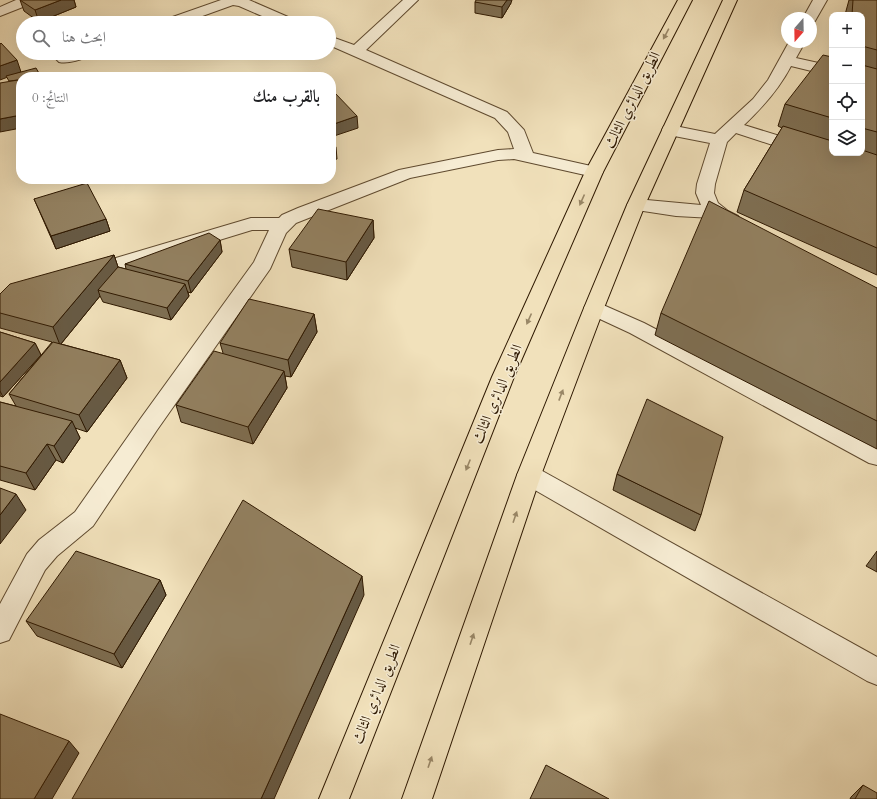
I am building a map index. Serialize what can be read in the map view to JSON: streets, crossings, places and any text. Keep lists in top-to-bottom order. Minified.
{"streets":{"highway":["الطريق الدائري الثالث"]},"north":"bottom","page":{"map_buttons":["+","−"],"search":"ابحث هنا","heading":["بالقرب منك","النتائج: 0"]}}
